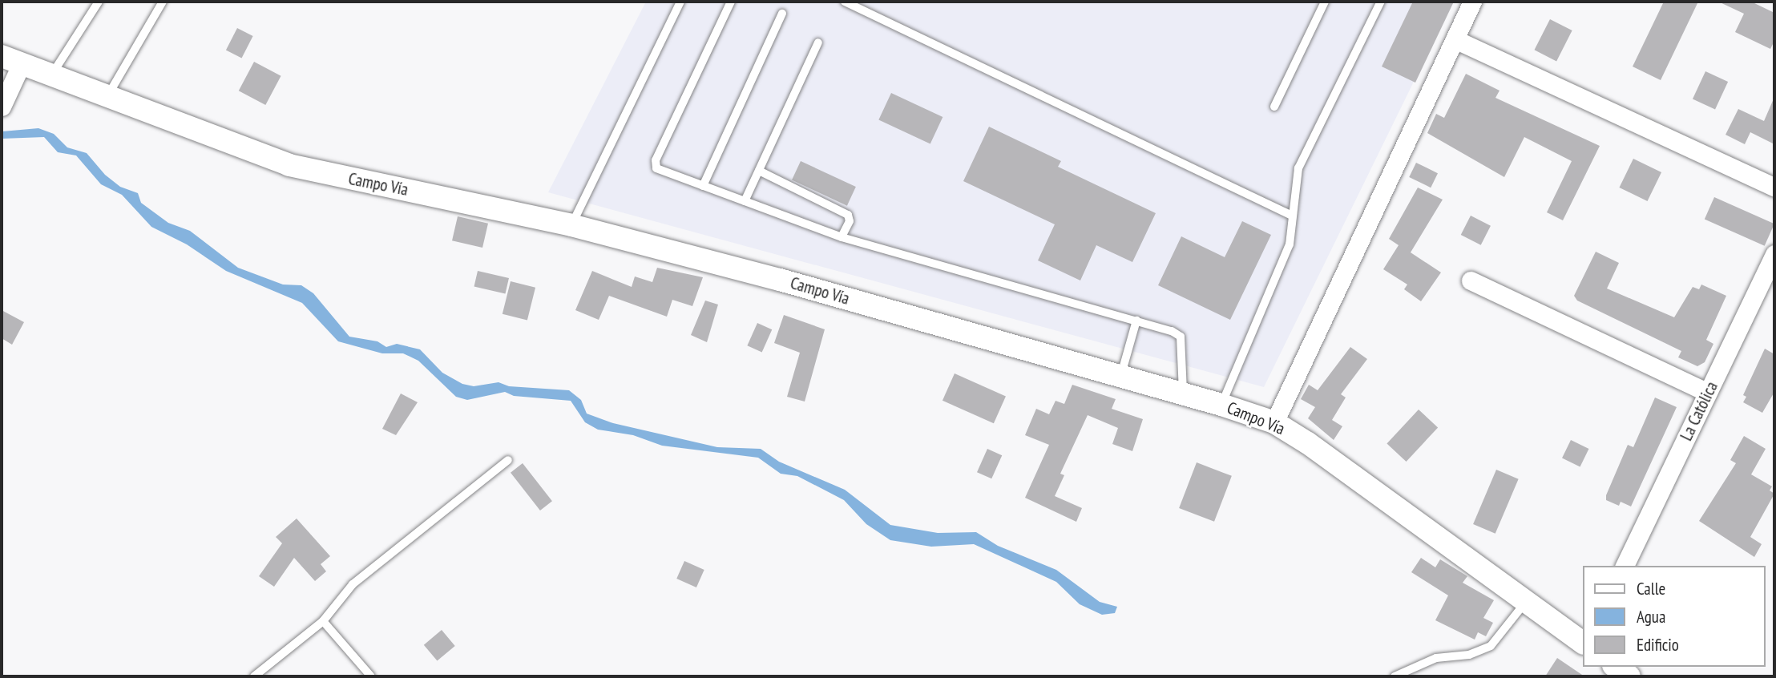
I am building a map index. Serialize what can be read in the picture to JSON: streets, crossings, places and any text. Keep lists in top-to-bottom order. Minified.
{"streets":{"street":["Campo Vía","La Católica"]},"legend":["Calle","Agua","Edificio"]}
